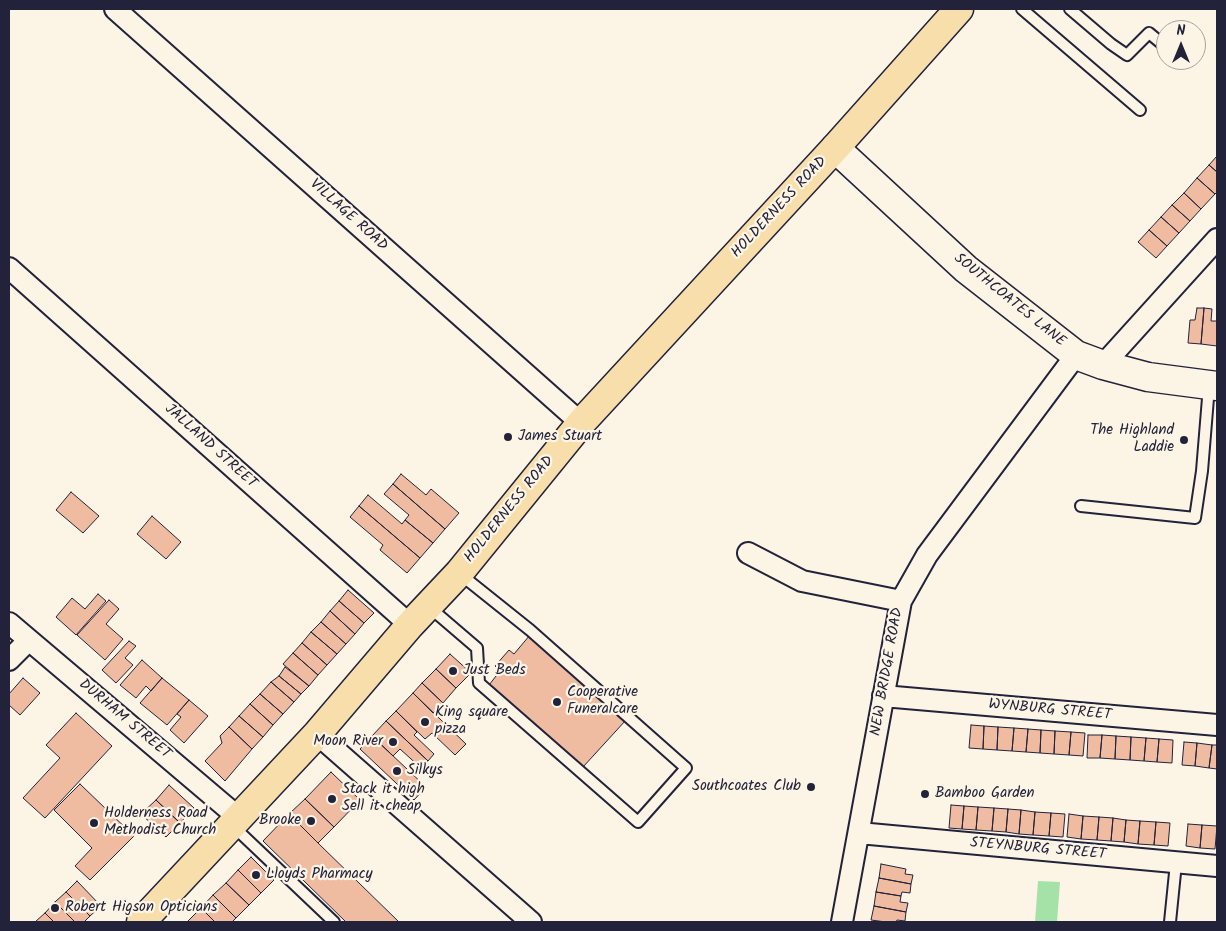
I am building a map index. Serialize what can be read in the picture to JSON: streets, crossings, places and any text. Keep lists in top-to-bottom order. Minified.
{"streets":{"highway":["HOLDERNESS ROAD"],"street":["VILLAGE ROAD","SOUTHCOATES LANE","JALLAND STREET","NEW BRIDGE ROAD","WYNBURG STREET","DURHAM STREET","STEYNBURG STREET"]},"crossings":[["HOLDERNESS ROAD","VILLAGE ROAD"],["HOLDERNESS ROAD","SOUTHCOATES LANE"],["HOLDERNESS ROAD","JALLAND STREET"],["HOLDERNESS ROAD","DURHAM STREET"],["SOUTHCOATES LANE","NEW BRIDGE ROAD"],["NEW BRIDGE ROAD","WYNBURG STREET"],["NEW BRIDGE ROAD","STEYNBURG STREET"]],"places":["James Stuart","The Highland Laddie","Just Beds","Cooperative Funeralcare","King square pizza","Moon River","Silkys","Southcoates Club","Bamboo Garden","Stack it high Sell it cheap","Brooke","Holderness Road Methodist Church","Lloyds Pharmacy","Robert Higson Opticians"],"north":"top"}
